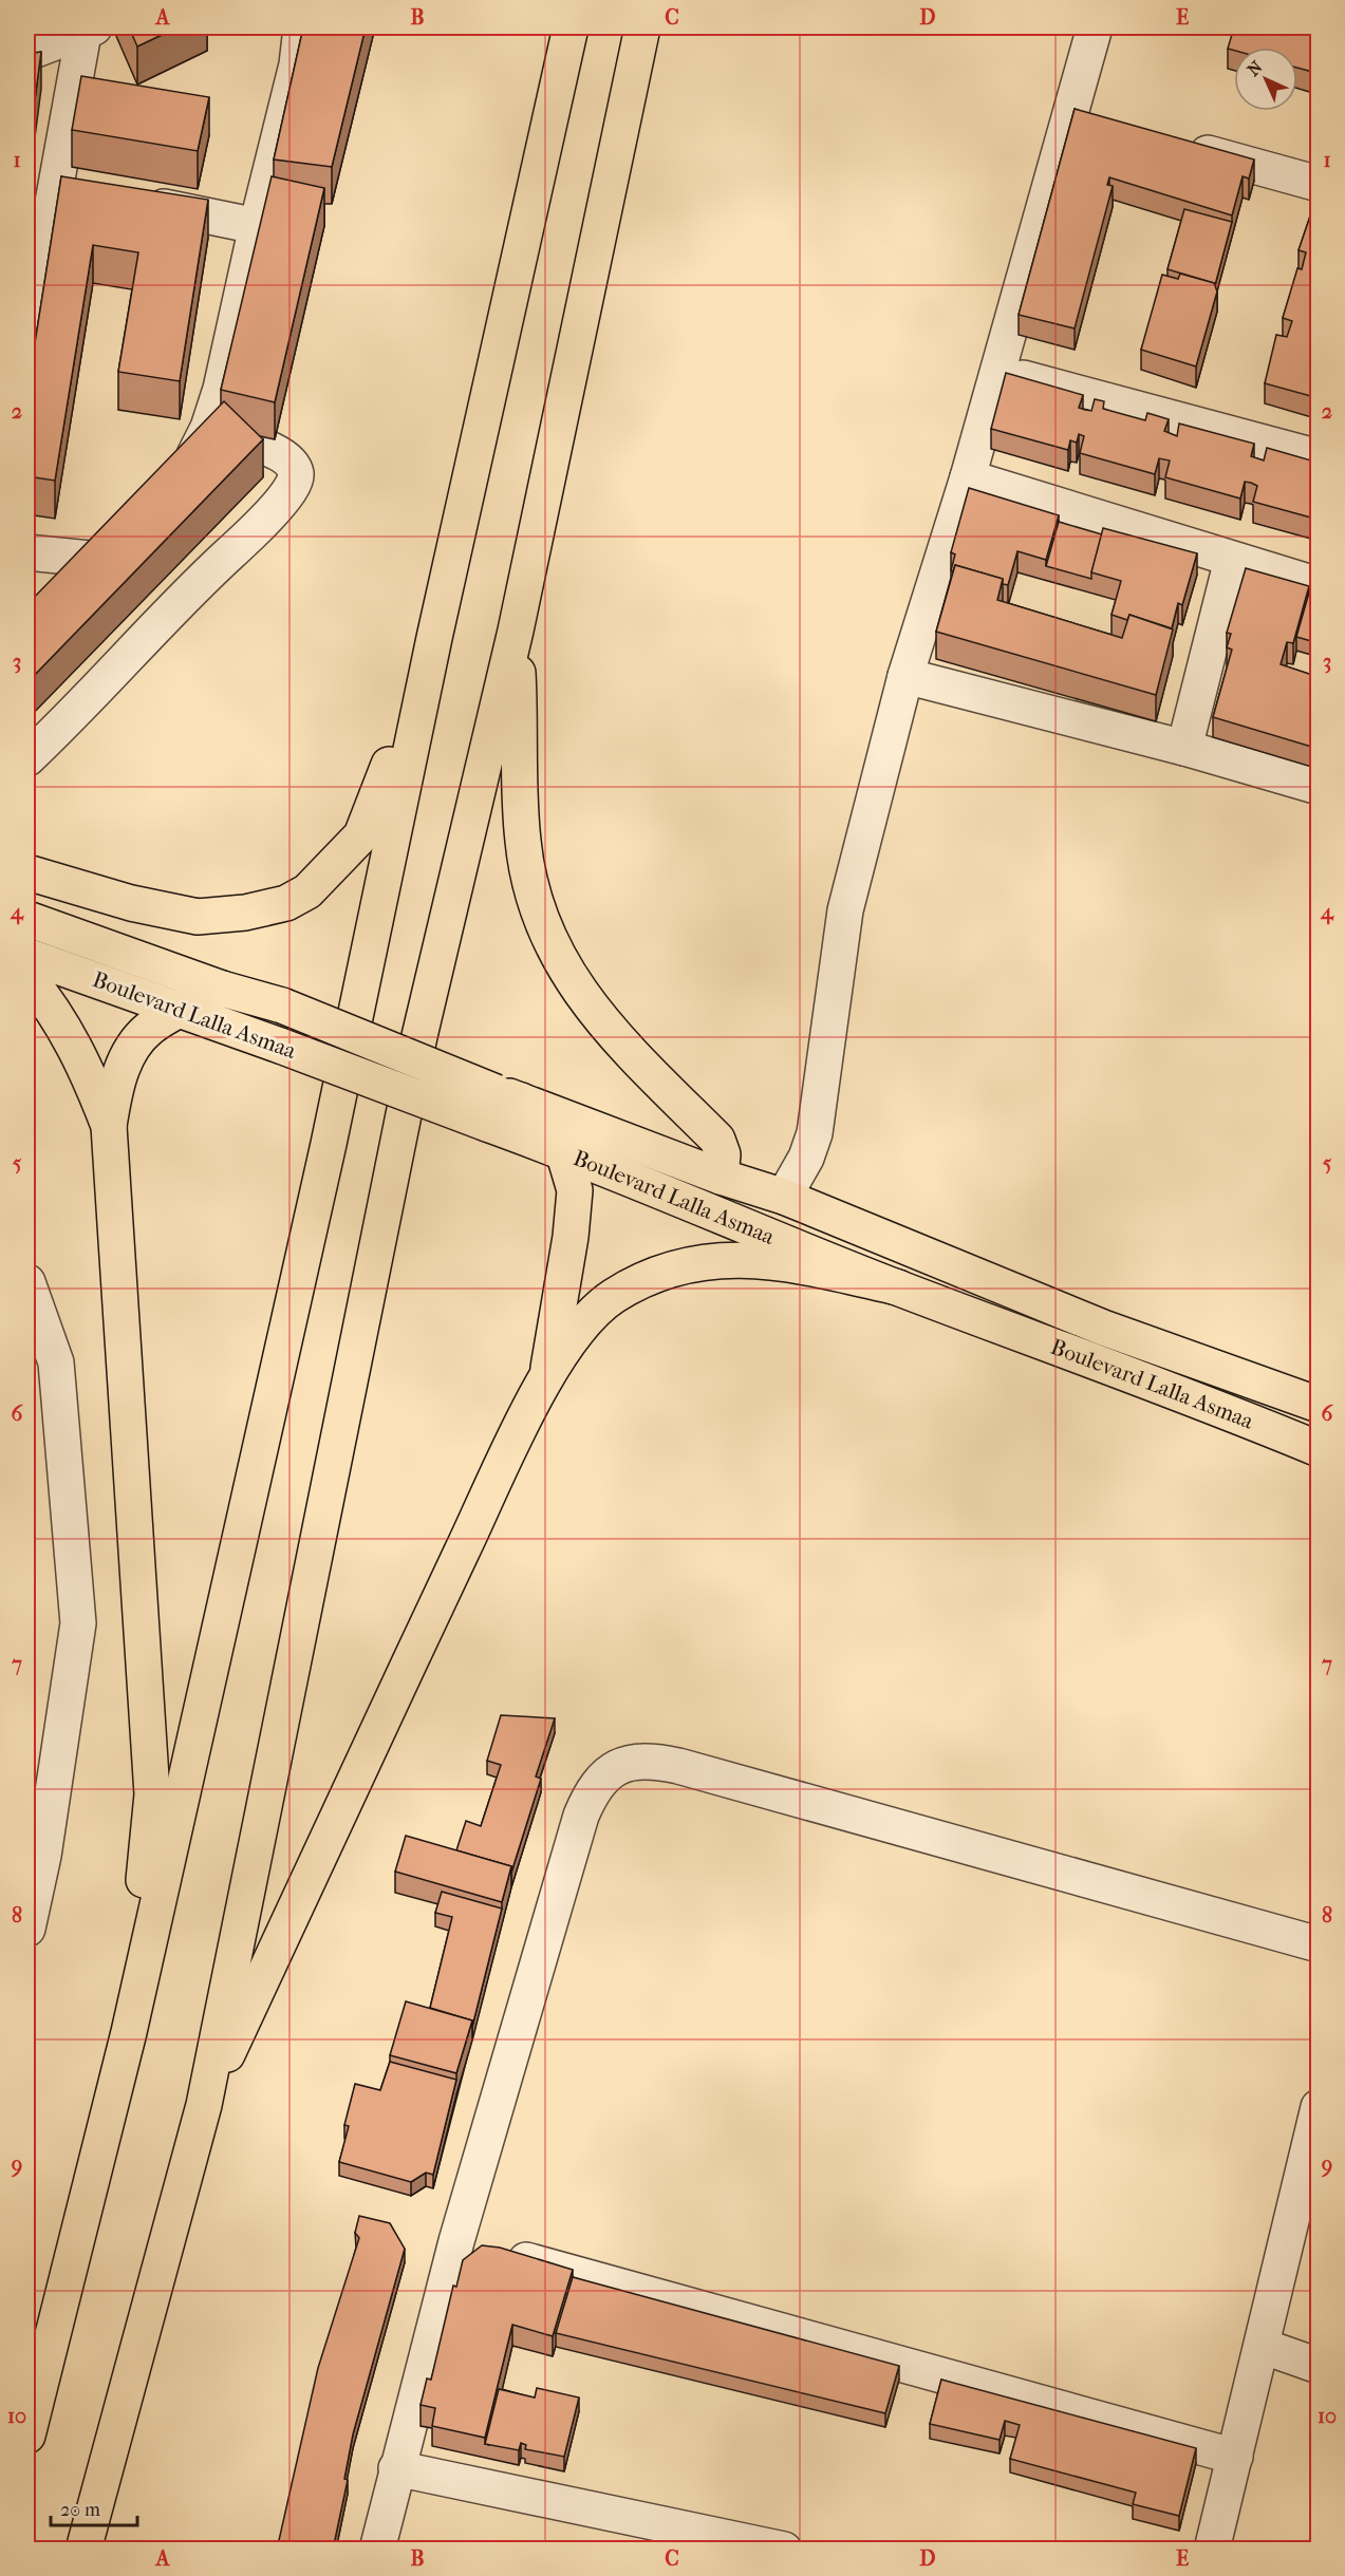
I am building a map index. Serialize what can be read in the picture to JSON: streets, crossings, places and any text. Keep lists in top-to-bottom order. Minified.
{"streets":{"main road":["Boulevard Lalla Asmaa"]},"scale_bar":"20 m","north":"top left","grid":{"columns":["A","B","C","D","E"],"rows":["1","2","3","4","5","6","7","8","9","10"]}}
